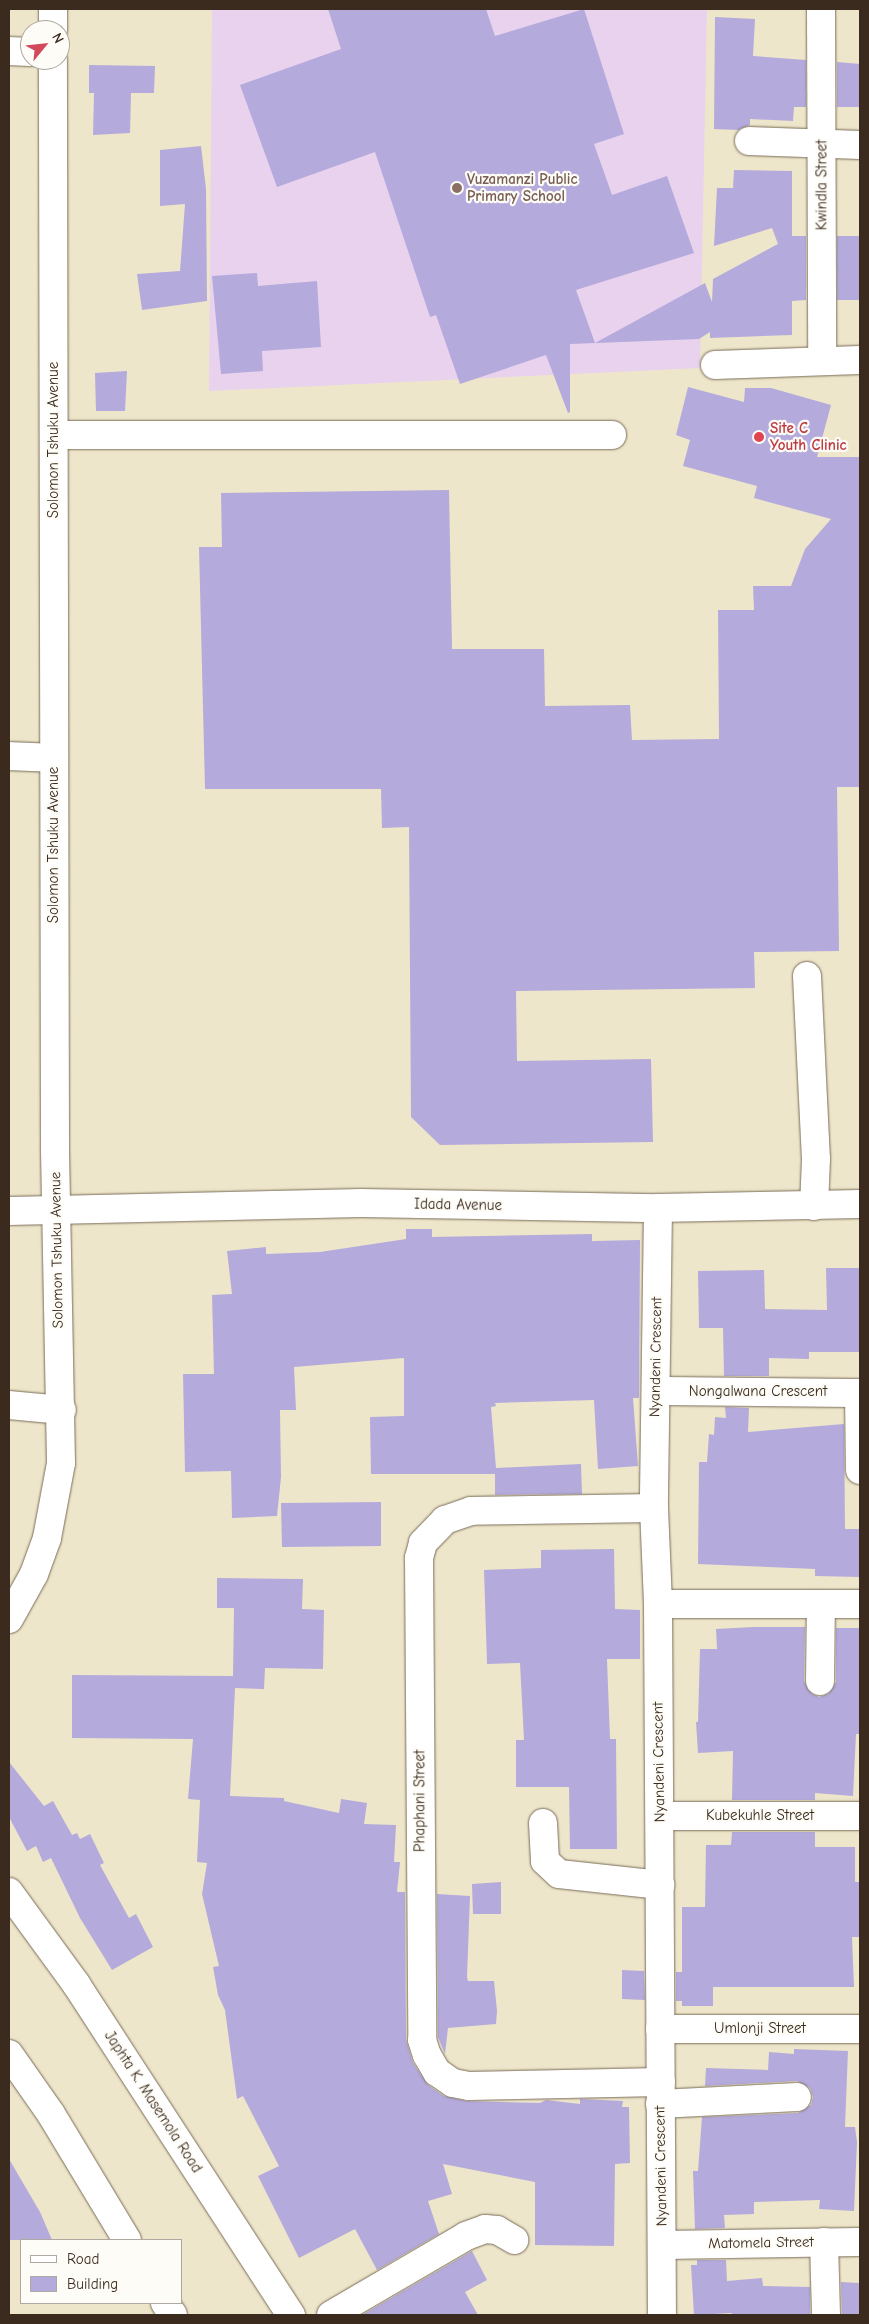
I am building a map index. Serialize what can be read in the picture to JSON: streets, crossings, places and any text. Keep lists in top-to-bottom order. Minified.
{"streets":{"street":["Kwindla Street","Solomon Tshuku Avenue","Idada Avenue","Nyandeni Crescent","Nongalwana Crescent","Phaphani Street","Kubekuhle Street","Umlonji Street","Japhta K. Masemola Road","Matomela Street"]},"crossings":[["Solomon Tshuku Avenue","Idada Avenue"],["Idada Avenue","Nyandeni Crescent"],["Nyandeni Crescent","Nongalwana Crescent"],["Nyandeni Crescent","Phaphani Street"],["Nyandeni Crescent","Kubekuhle Street"],["Nyandeni Crescent","Umlonji Street"],["Nyandeni Crescent","Matomela Street"]],"places":["Vuzamanzi Public Primary School","Site C Youth Clinic"],"legend":["Road","Building"],"north":"top right"}
